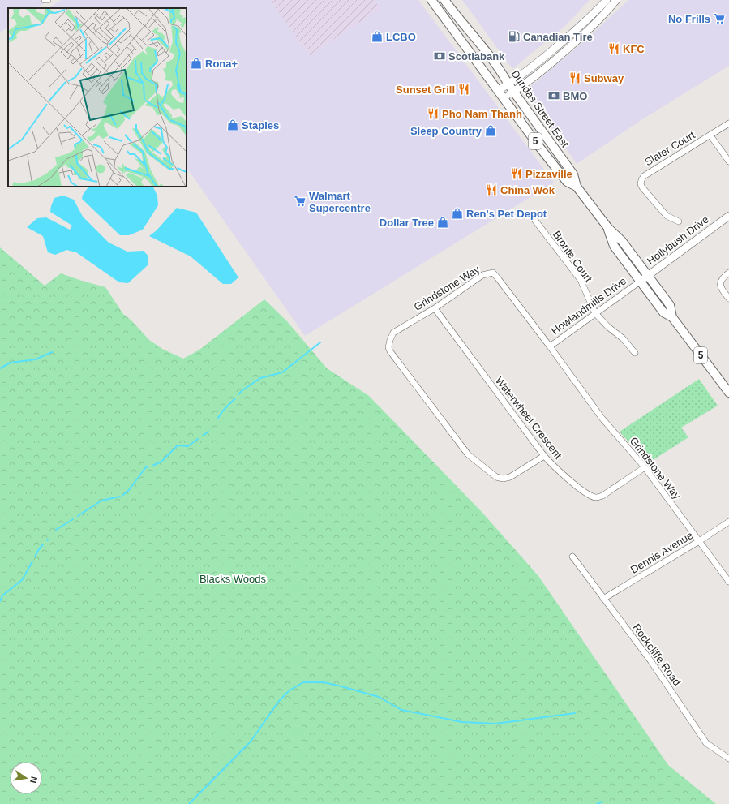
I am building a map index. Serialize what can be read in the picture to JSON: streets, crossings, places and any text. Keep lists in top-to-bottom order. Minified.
{"streets":{"main road":["Dundas Street East","5","Hollybush Drive"],"street":["Slater Court","Bronte Court","Grindstone Way","Howlandmills Drive","Waterwheel Crescent","Dennis Avenue","Rockcliffe Road"]},"crossings":[["Dundas Street East","Hollybush Drive"],["Dundas Street East","Howlandmills Drive"],["Hollybush Drive","Howlandmills Drive"],["Bronte Court","Howlandmills Drive"],["Grindstone Way","Howlandmills Drive"],["Grindstone Way","Waterwheel Crescent"],["Grindstone Way","Dennis Avenue"],["Dennis Avenue","Rockcliffe Road"]],"parks":["Blacks Woods"],"places":{"supermarket":["No Frills","Walmart Supercentre"],"shop":["LCBO","Rona+","Staples","Sleep Country","Ren's Pet Depot","Dollar Tree"],"fuel station":["Canadian Tire"],"restaurant":["KFC","Subway","Sunset Grill","Pho Nam Thanh","Pizzaville","China Wok"],"bank":["Scotiabank","BMO"]},"north":"right"}
